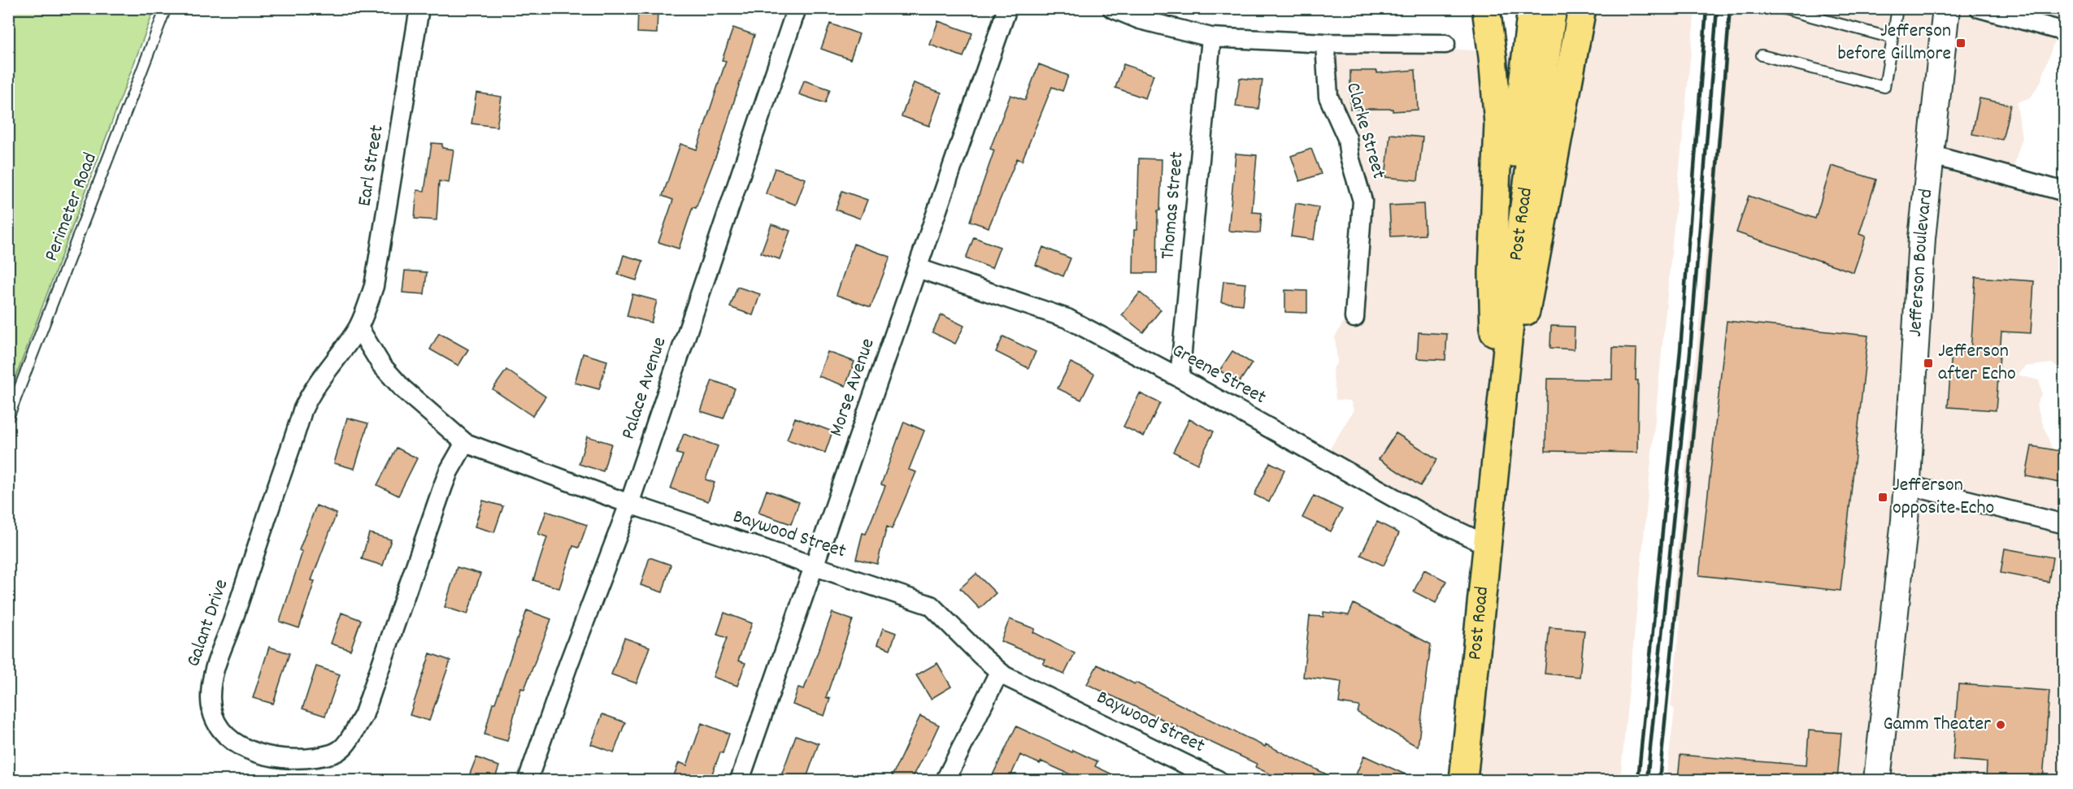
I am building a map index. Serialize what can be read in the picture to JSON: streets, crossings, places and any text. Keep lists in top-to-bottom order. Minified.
{"streets":{"main road":["Post Road","Jefferson Boulevard"],"street":["Clarke Street","Earl Street","Thomas Street","Greene Street","Morse Avenue","Palace Avenue","Baywood Street","Galant Drive"],"lane":["Perimeter Road"]},"crossings":[["Earl Street","Baywood Street"],["Earl Street","Galant Drive"],["Thomas Street","Greene Street"],["Post Road","Greene Street"],["Greene Street","Morse Avenue"],["Morse Avenue","Baywood Street"],["Palace Avenue","Baywood Street"],["Baywood Street","Galant Drive"]],"places":{"transit":["Jefferson before Gillmore","Jefferson after Echo","Jefferson opposite Echo"],"other":["Gamm Theater"]}}
